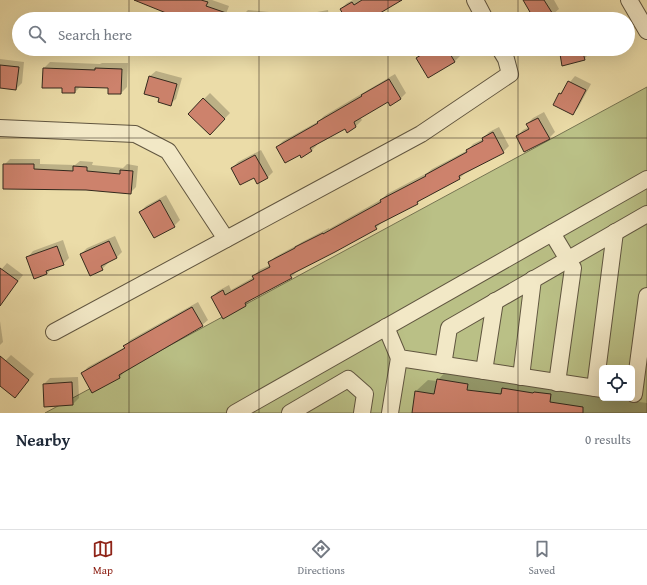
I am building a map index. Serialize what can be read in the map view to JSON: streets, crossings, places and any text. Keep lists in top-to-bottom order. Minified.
{"page":{"search":"Search here","heading":["Nearby","0 results"],"nav":["Map","Directions","Saved"]}}
